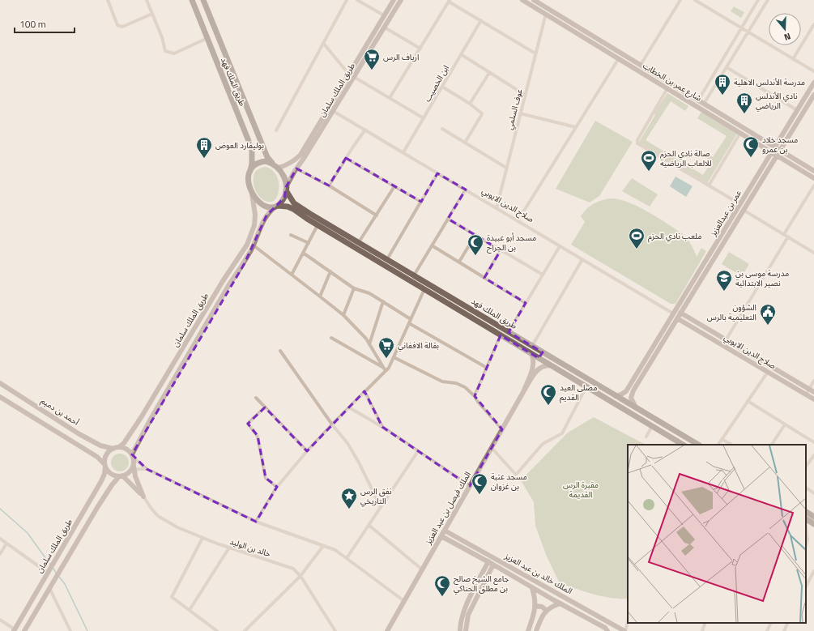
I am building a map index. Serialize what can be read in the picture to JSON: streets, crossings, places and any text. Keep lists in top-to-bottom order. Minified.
{"streets":{"main road":["طريق الملك فهد"],"street":["شارع عمر بن الخطاب","ابن الخصيب","طريق الملك سلمان","عوف السلمي","صلاح الدين الايوبي","عمر بن عبدالعزيز","أحمد بن دميم","الملك فيصل بن عبد العزيز","خالد بن الوليد","الملك خالد بن عبد العزيز"]},"crossings":[["طريق الملك فهد","طريق الملك سلمان"],["طريق الملك فهد","عمر بن عبدالعزيز"],["شارع عمر بن الخطاب","عوف السلمي"],["شارع عمر بن الخطاب","عمر بن عبدالعزيز"],["ابن الخصيب","صلاح الدين الايوبي"],["طريق الملك سلمان","صلاح الدين الايوبي"],["طريق الملك سلمان","أحمد بن دميم"],["عوف السلمي","صلاح الدين الايوبي"],["صلاح الدين الايوبي","عمر بن عبدالعزيز"],["الملك فيصل بن عبد العزيز","الملك خالد بن عبد العزيز"]],"parks":["مقبرة الرس القديمة"],"places":{"supermarket":["ارياف الرس","بقالة الافغاني"],"building":["مدرسة الأندلس الاهلية","نادي الأندلس الرياضي","بوليفارد العوض"],"mosque":["مسجد خلاد بن عمرو","مسجد أبو عبيدة بن الجراح","مصلى العيد القديم","مسجد عتبة بن غزوان","جامع الشيخ صالح بن مطلق الحناكي"],"sports":["صالة نادي الحزم للالعاب الرياضية","ملعب نادي الحزم"],"school or university":["مدرسة موسى بن نصير الابتدائية"],"public building":["الشؤون التعليمية بالرس"],"place":["نفق الرس التاريخي"]},"scale_bar":"100 m","north":"bottom"}
